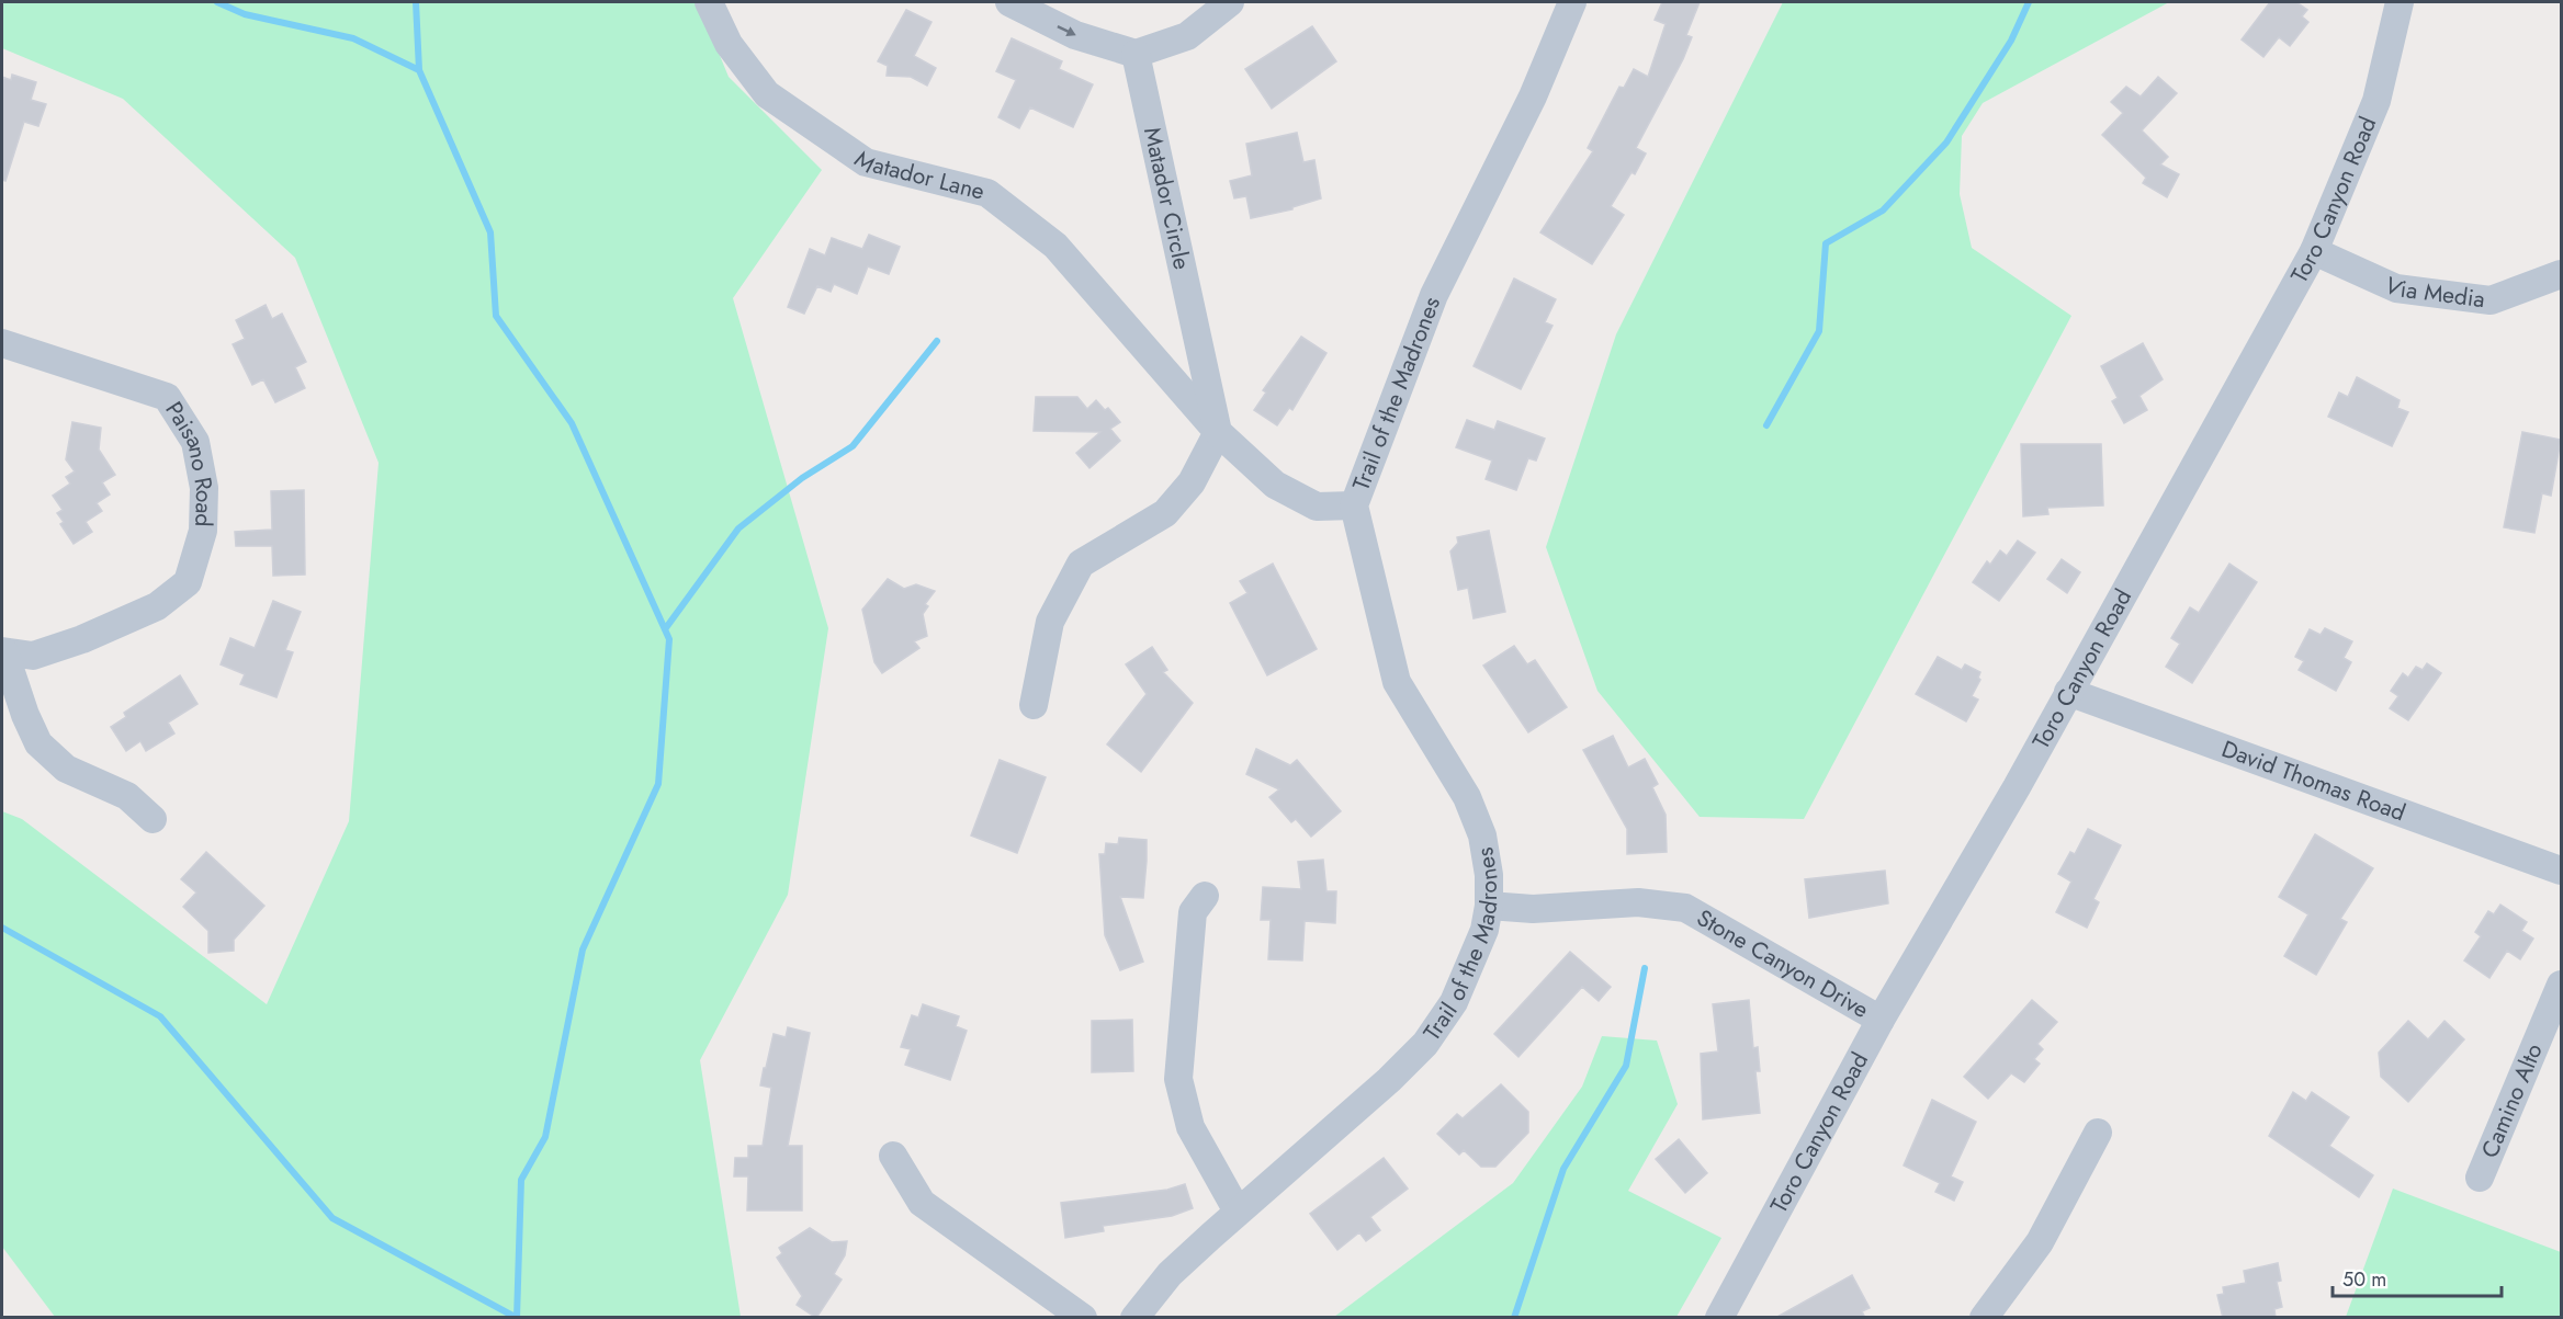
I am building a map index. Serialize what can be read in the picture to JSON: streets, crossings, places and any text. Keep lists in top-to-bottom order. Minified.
{"streets":{"street":["Matador Lane","Matador Circle","Toro Canyon Road","Via Media","Trail of the Madrones","Paisano Road","David Thomas Road","Stone Canyon Drive","Camino Alto"]},"crossings":[["Matador Lane","Matador Circle"],["Matador Lane","Trail of the Madrones"],["Toro Canyon Road","Via Media"],["Toro Canyon Road","David Thomas Road"],["Toro Canyon Road","Stone Canyon Drive"],["Trail of the Madrones","Stone Canyon Drive"]],"scale_bar":"50 m"}
